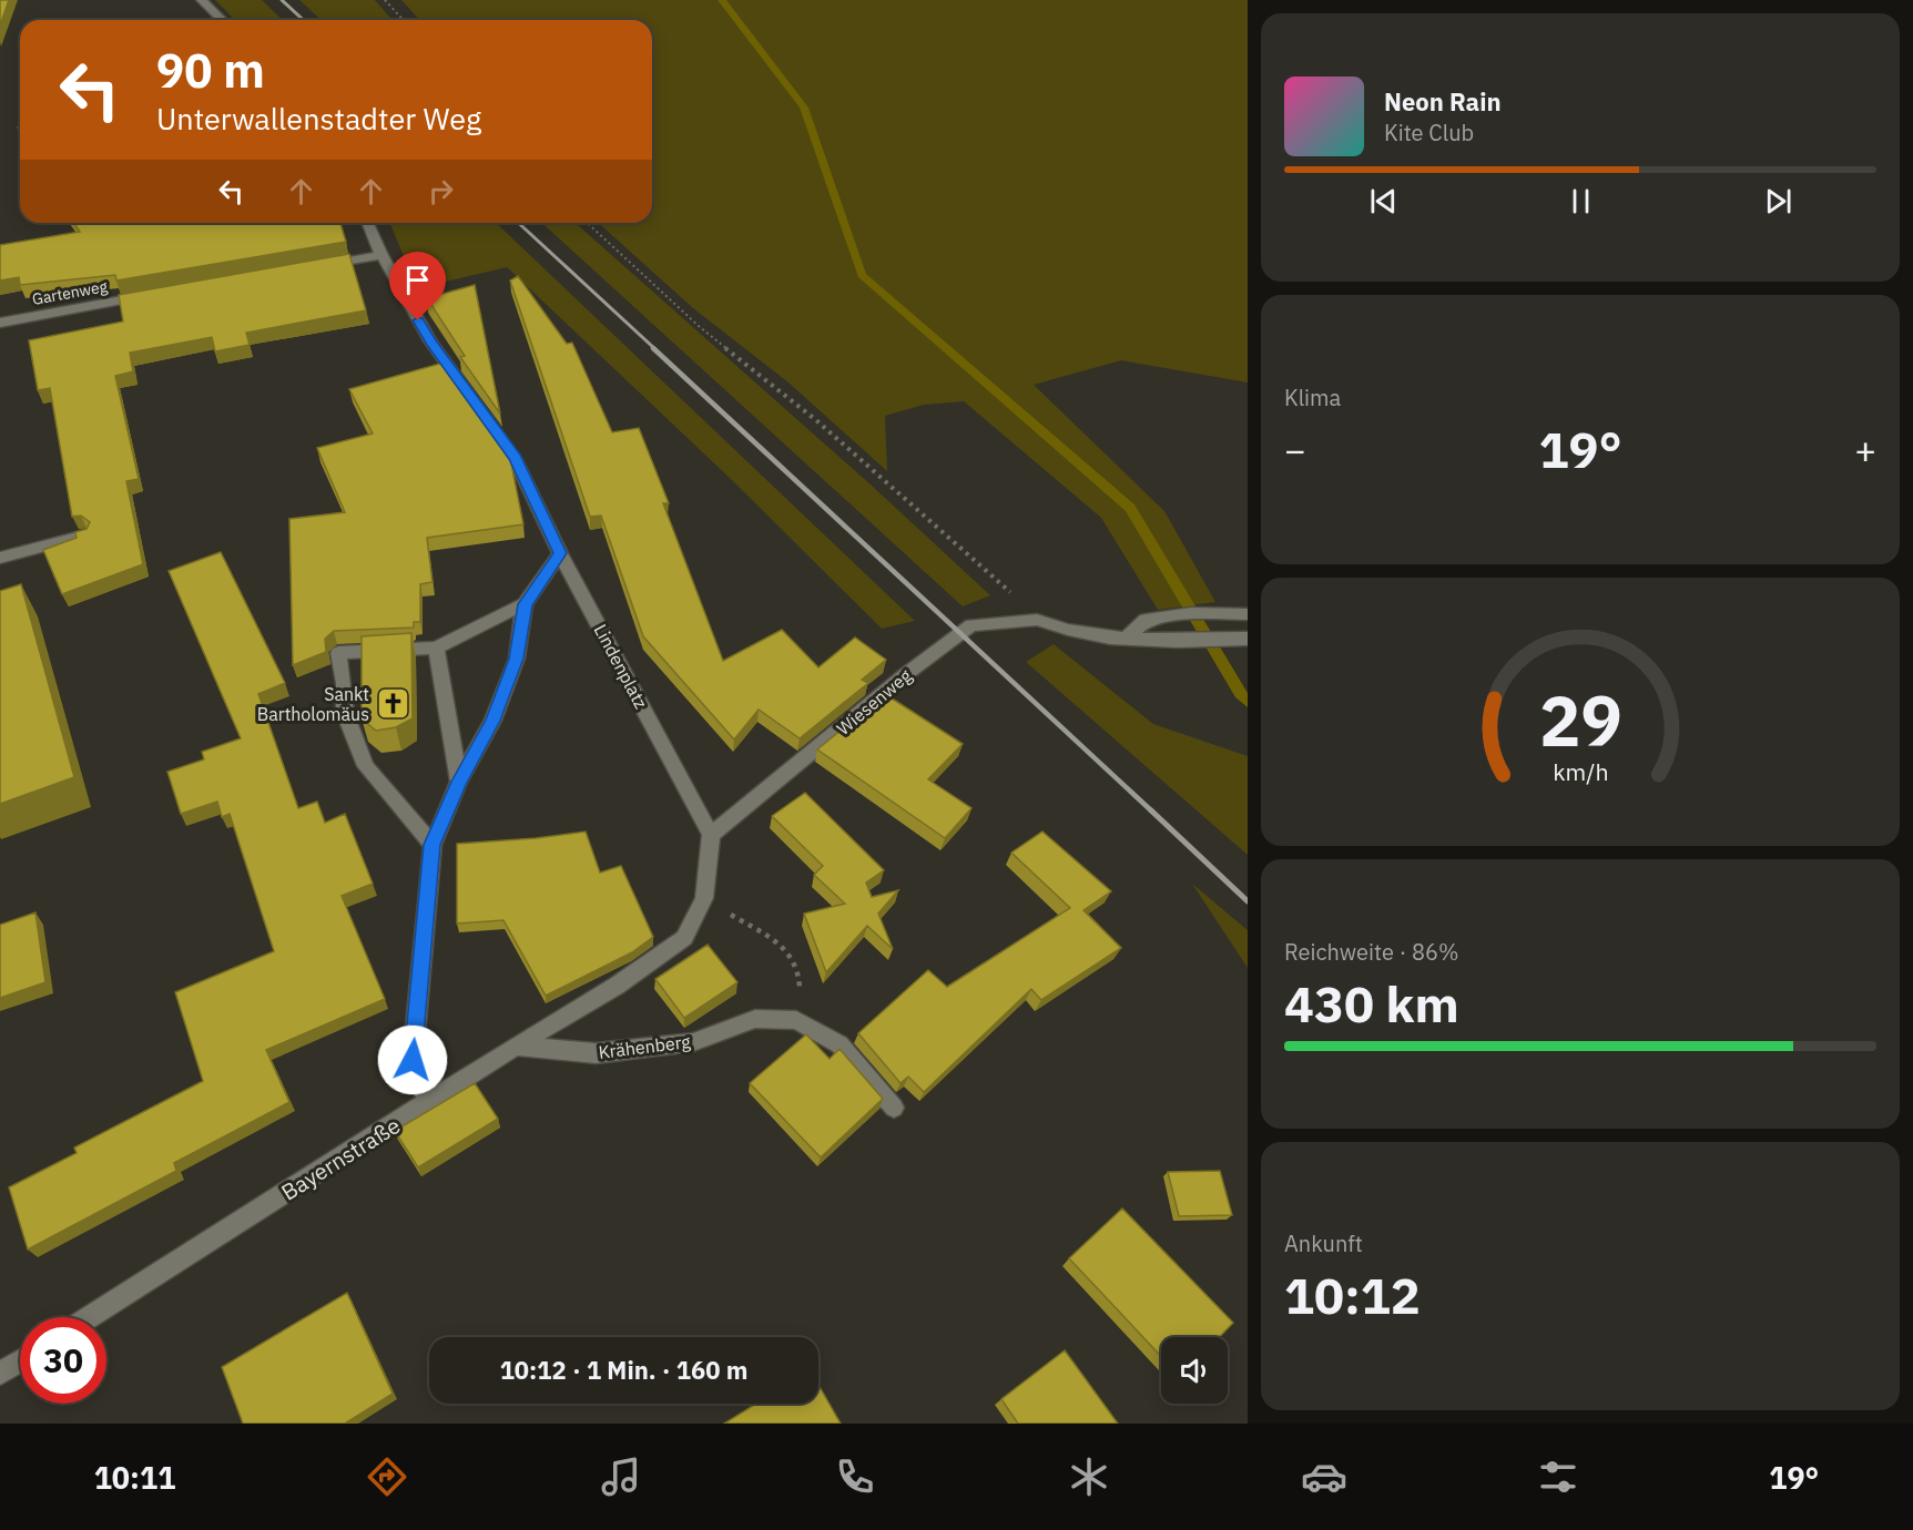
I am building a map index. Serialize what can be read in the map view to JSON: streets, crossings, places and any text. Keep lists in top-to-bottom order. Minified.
{"streets":{"street":["Gartenweg","Lindenplatz","Wiesenweg","Krähenberg","Bayernstraße"]},"crossings":[["Lindenplatz","Wiesenweg"],["Krähenberg","Bayernstraße"]],"places":{"church":["Sankt Bartholomäus"]},"page":{"turn":["90 m","Unterwallenstadter Weg"],"song":["Neon Rain","Kite Club"],"tile":["Klima",["Reichweite · 86%","430 km"],["Ankunft","10:12"]],"heat":["−","19°","+"],"limit":"30","trip":"10:12 · 1 Min. · 160 m","tabs":["10:11","19°"],"gauge":["29","km/h"]}}
